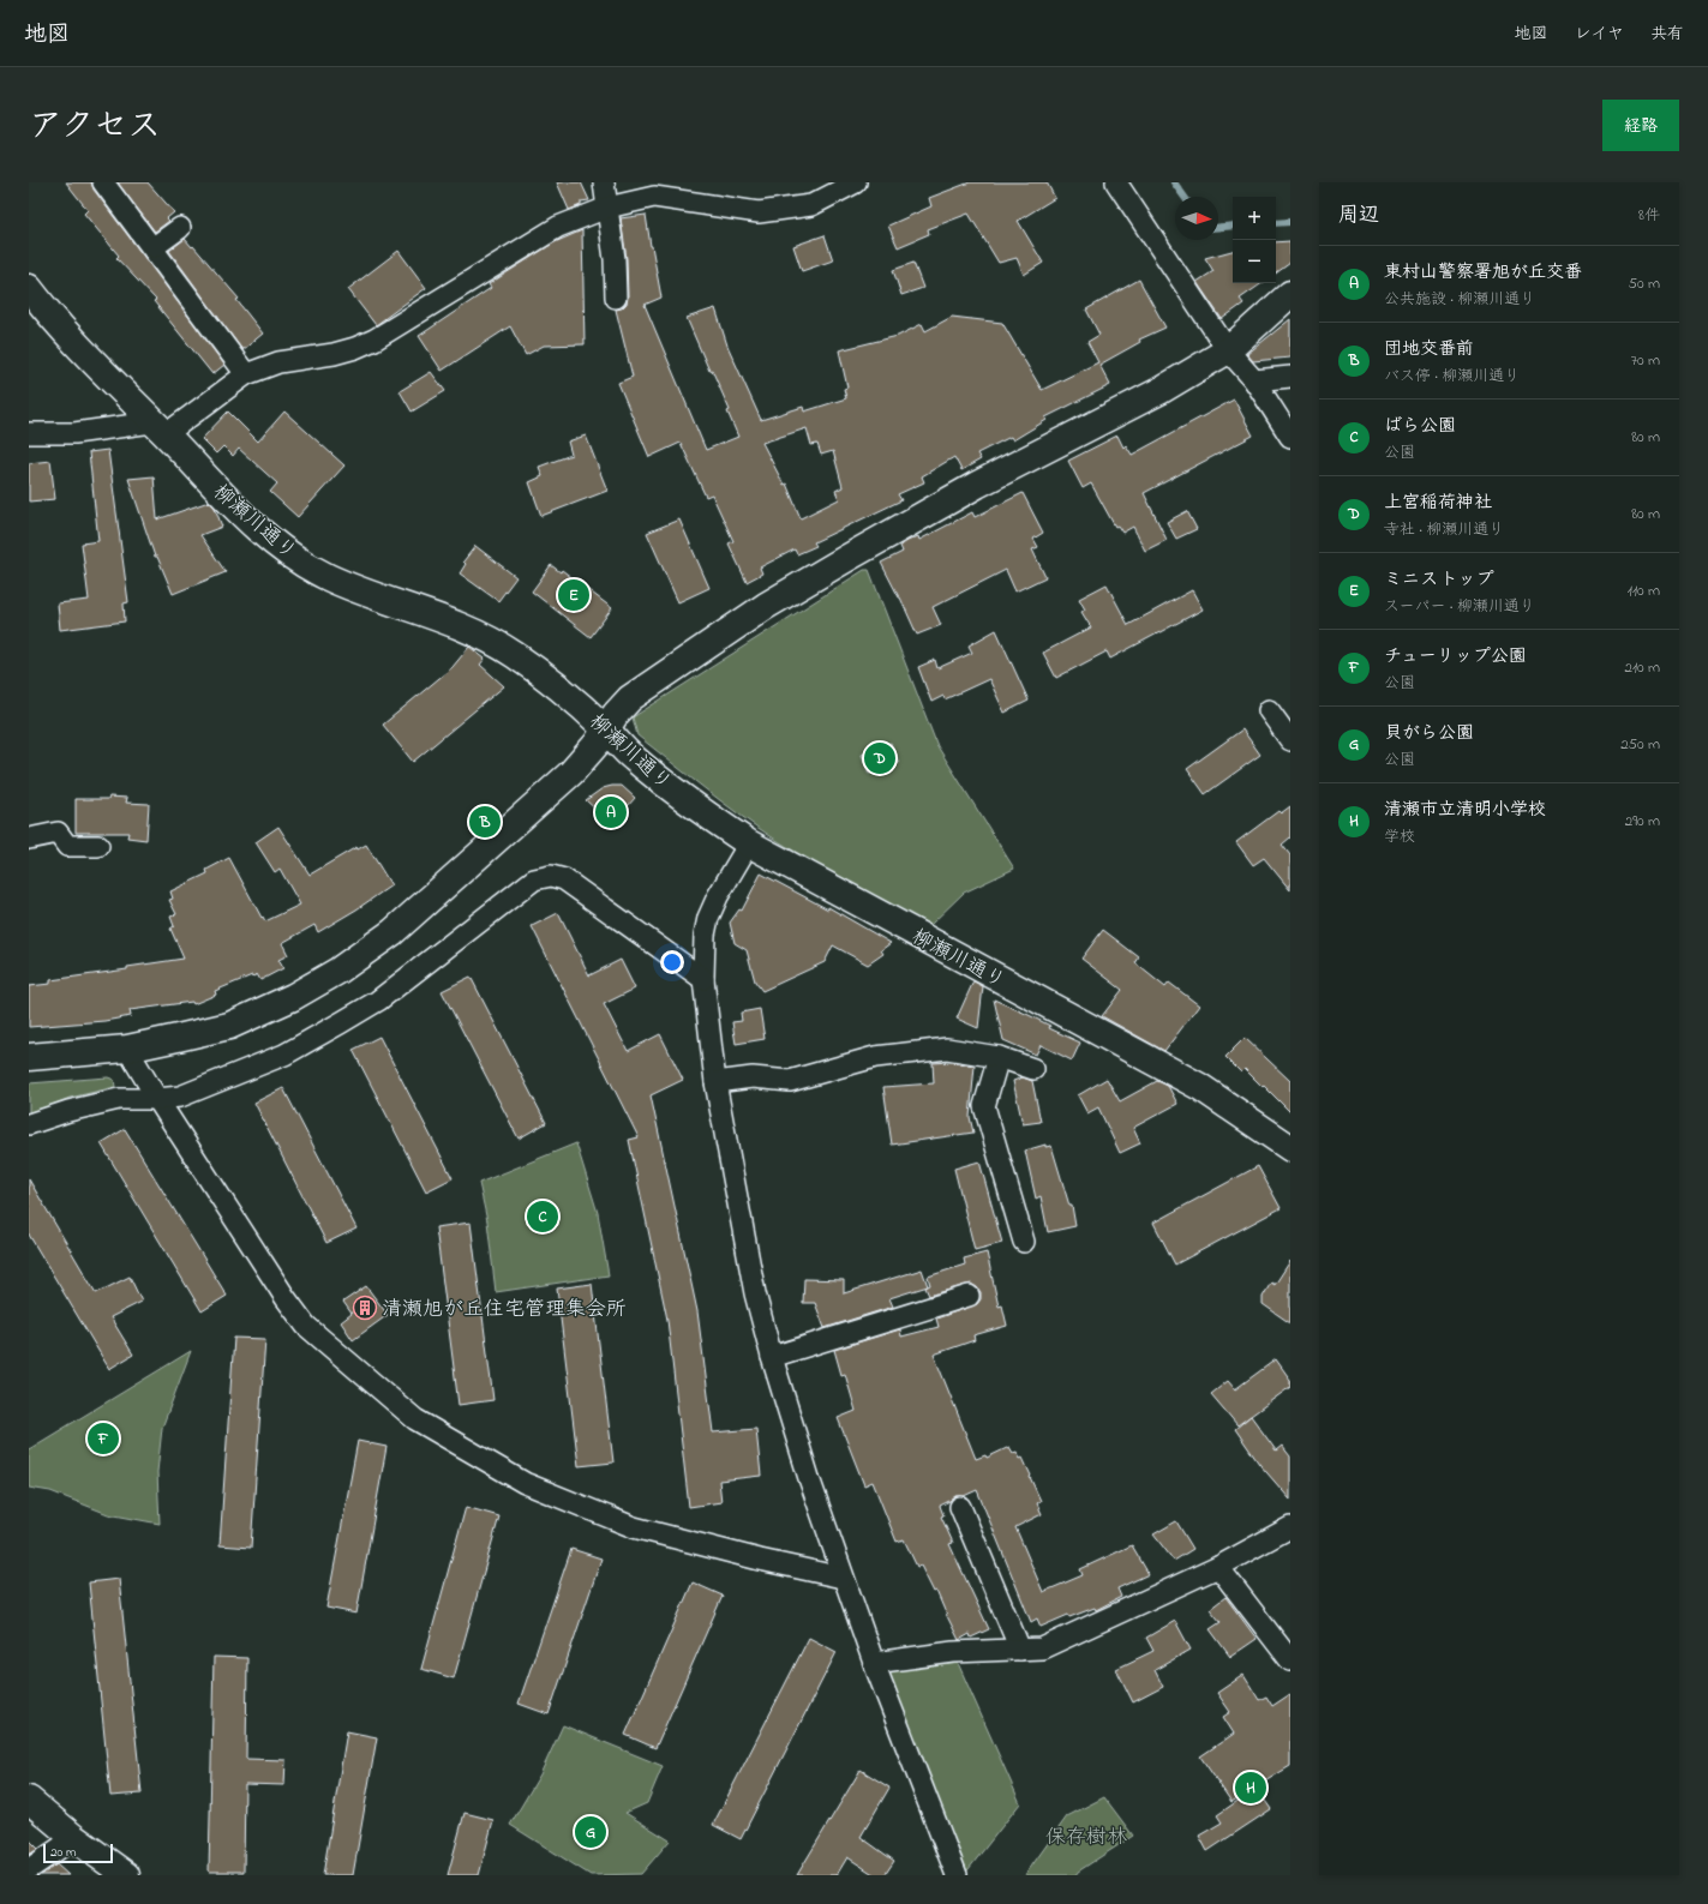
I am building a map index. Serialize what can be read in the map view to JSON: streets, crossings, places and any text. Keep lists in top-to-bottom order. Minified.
{"streets":{"street":["柳瀬川通り"]},"parks":["保存樹林"],"places":{"building":["清瀬旭が丘住宅管理集会所"]},"scale_bar":"20 m","north":"right","page":{"header":"地図","nav":["地図","レイヤ","共有"],"title":"アクセス","buttons":"経路","heading":["周辺","8件"],"map_buttons":["+","−"],"list":[{"mark":"A","name":"東村山警察署旭が丘交番","note":"公共施設 · 柳瀬川通り","value":"50 m"},{"mark":"B","name":"団地交番前","note":"バス停 · 柳瀬川通り","value":"70 m"},{"mark":"C","name":"ばら公園","note":"公園","value":"80 m"},{"mark":"D","name":"上宮稲荷神社","note":"寺社 · 柳瀬川通り","value":"80 m"},{"mark":"E","name":"ミニストップ","note":"スーパー · 柳瀬川通り","value":"110 m"},{"mark":"F","name":"チューリップ公園","note":"公園","value":"210 m"},{"mark":"G","name":"貝がら公園","note":"公園","value":"250 m"},{"mark":"H","name":"清瀬市立清明小学校","note":"学校","value":"290 m"}],"pins":["E","D","A","B","C","F","H","G"],"scale":"20 m"}}
